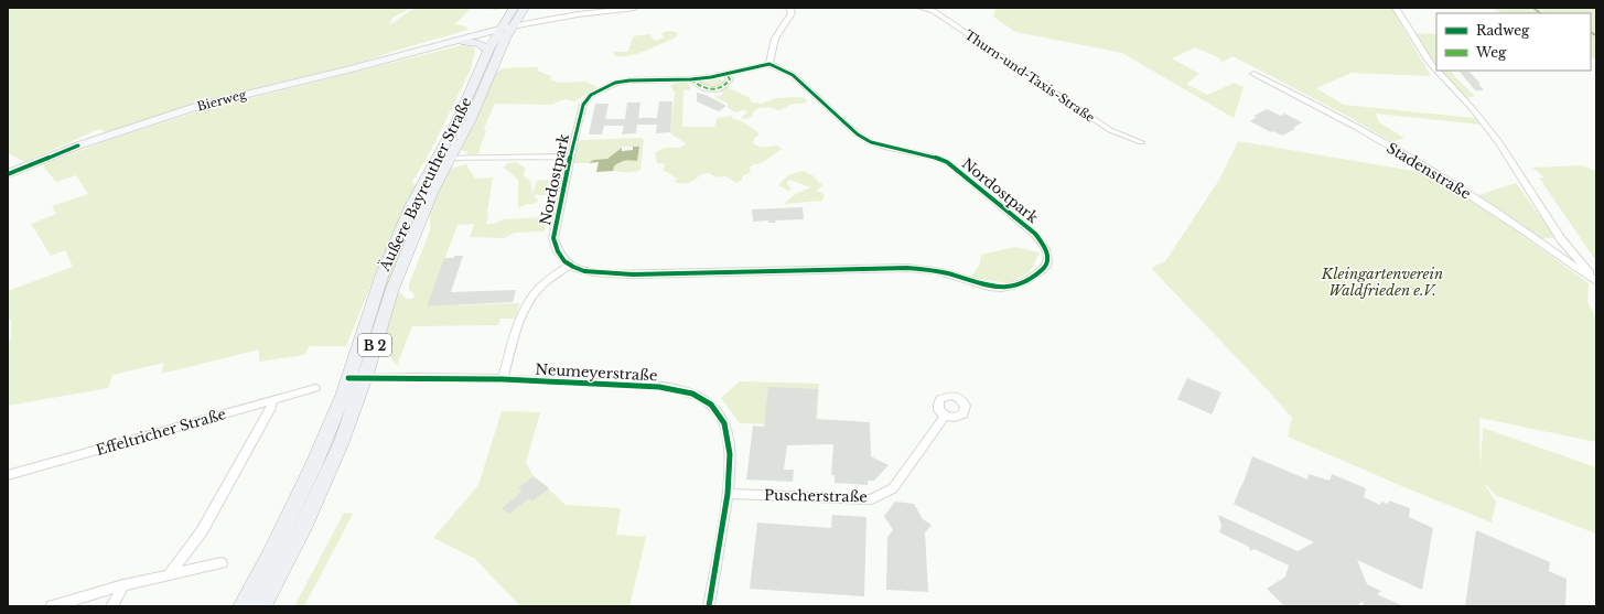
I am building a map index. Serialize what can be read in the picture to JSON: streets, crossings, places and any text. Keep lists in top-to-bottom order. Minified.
{"streets":{"main road":["Bierweg","Äußere Bayreuther Straße","B 2"],"street":["Thurn-und-Taxis-Straße","Stadenstraße","Nordostpark","Neumeyerstraße","Effeltricher Straße","Puscherstraße"]},"crossings":[["Bierweg","Äußere Bayreuther Straße"],["Nordostpark","Äußere Bayreuther Straße"],["Äußere Bayreuther Straße","Neumeyerstraße"],["Neumeyerstraße","Puscherstraße"]],"parks":["Kleingartenverein Waldfrieden e.V."],"legend":["Radweg","Weg"]}
